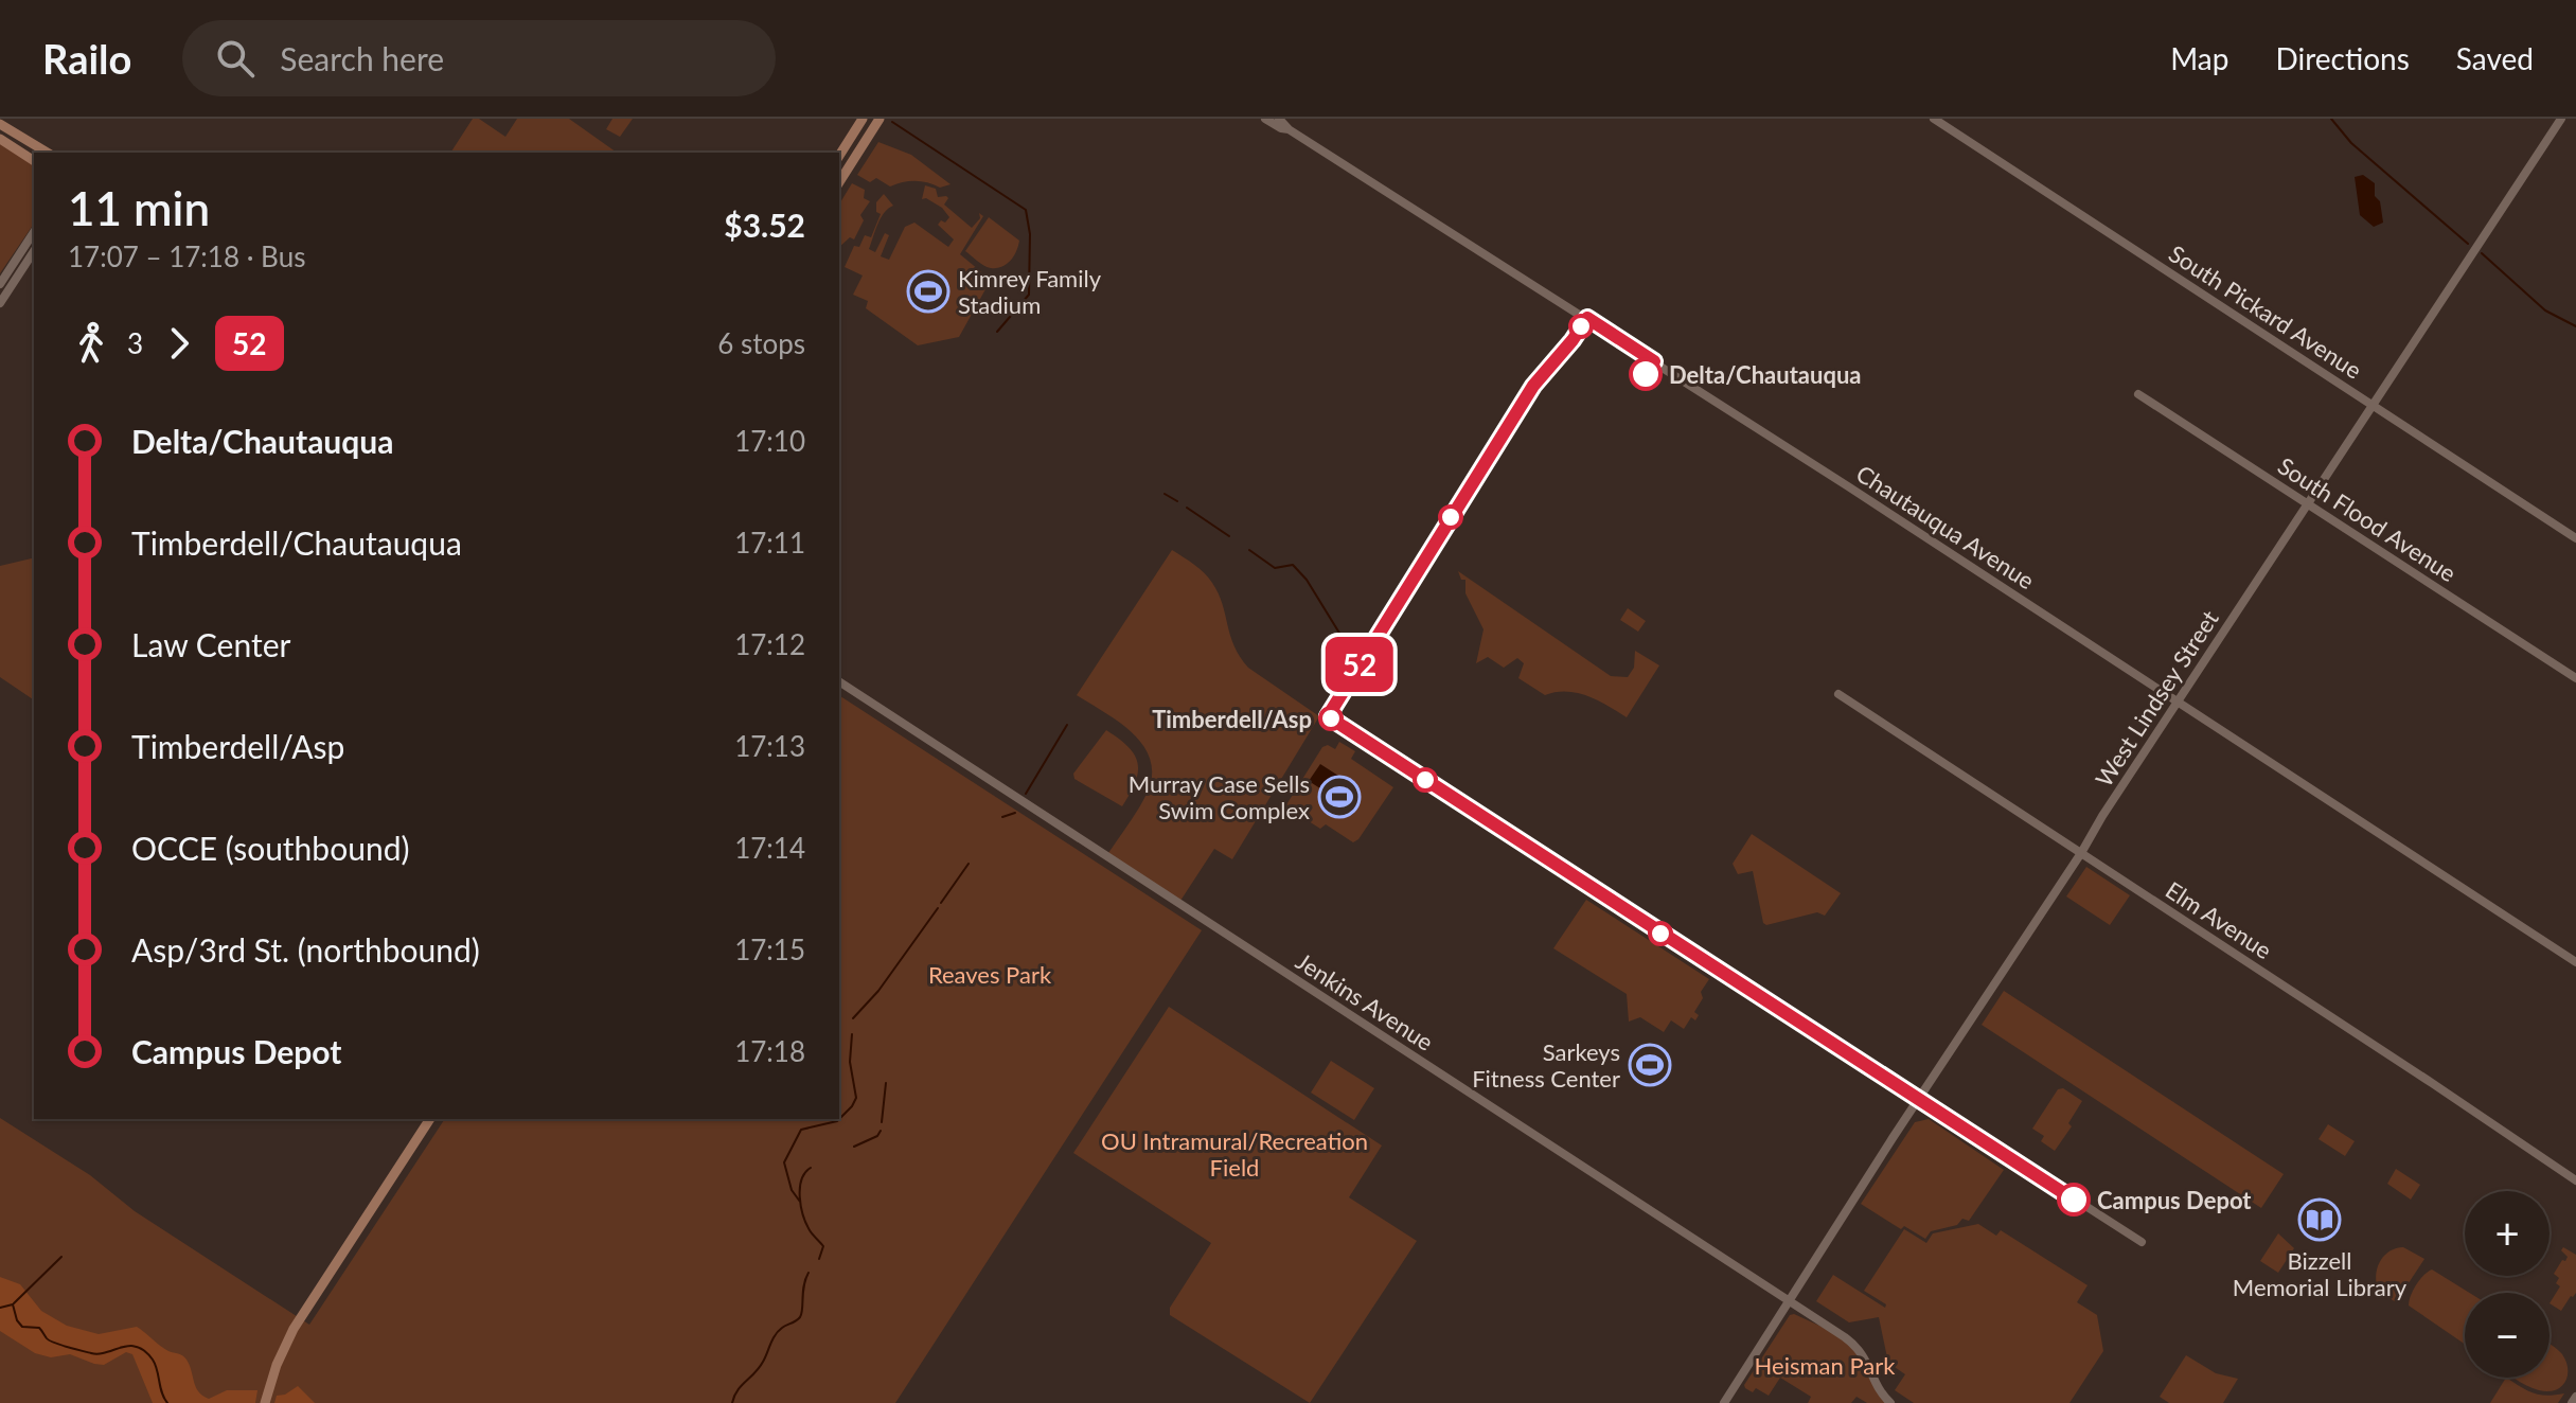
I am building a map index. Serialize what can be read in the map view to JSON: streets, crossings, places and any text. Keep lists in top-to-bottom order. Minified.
{"streets":{"street":["South Pickard Avenue","South Flood Avenue","Chautauqua Avenue","West Lindsey Street","Elm Avenue","Jenkins Avenue"]},"crossings":[["South Pickard Avenue","West Lindsey Street"],["South Flood Avenue","West Lindsey Street"],["Chautauqua Avenue","West Lindsey Street"],["West Lindsey Street","Elm Avenue"],["West Lindsey Street","Jenkins Avenue"]],"parks":["Reaves Park","OU Intramural/Recreation Field","Heisman Park"],"places":{"sports":["Kimrey Family Stadium","Murray Case Sells Swim Complex","Sarkeys Fitness Center"],"other":["Delta/Chautauqua","Timberdell/Asp","Campus Depot"],"library":["Bizzell Memorial Library"]},"lines":["bus line 52"],"page":{"header":"Railo","search":"Search here","nav":["Map","Directions","Saved"],"on_map":"52","heading":["11 min","17:07 – 17:18 · Bus","$3.52"],"legs":["3","52","6 stops"],"list":[{"name":"Delta/Chautauqua","value":"17:10"},{"name":"Timberdell/Chautauqua","value":"17:11"},{"name":"Law Center","value":"17:12"},{"name":"Timberdell/Asp","value":"17:13"},{"name":"OCCE (southbound)","value":"17:14"},{"name":"Asp/3rd St. (northbound)","value":"17:15"},{"name":"Campus Depot","value":"17:18"}],"map_buttons":["+","−"]}}
